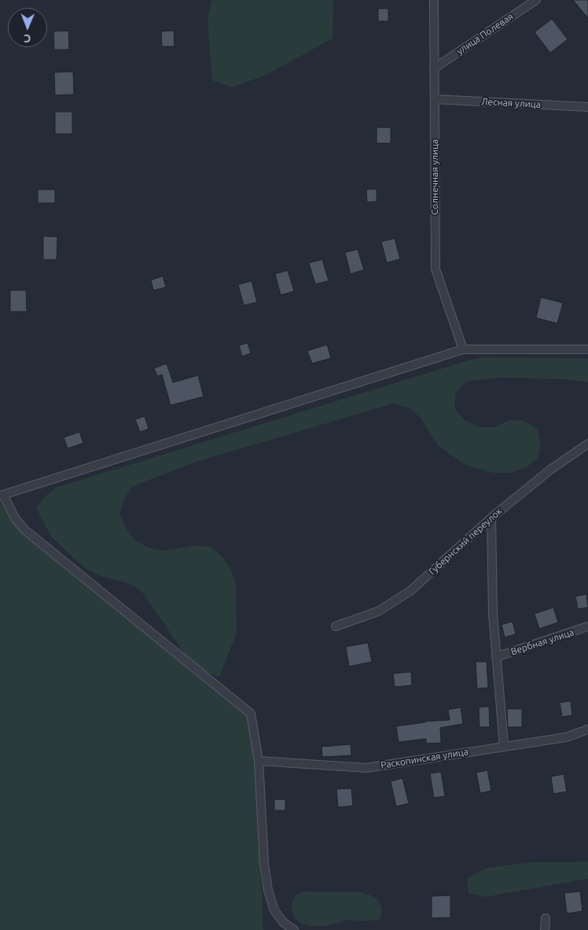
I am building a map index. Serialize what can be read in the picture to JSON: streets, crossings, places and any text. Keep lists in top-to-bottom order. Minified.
{"streets":{"street":["улица Полевая","Лесная улица","Солнечная улица","Губернский переулок","Вербная улица","Раскопинская улица"]},"crossings":[["улица Полевая","Солнечная улица"],["Лесная улица","Солнечная улица"]],"north":"bottom"}
